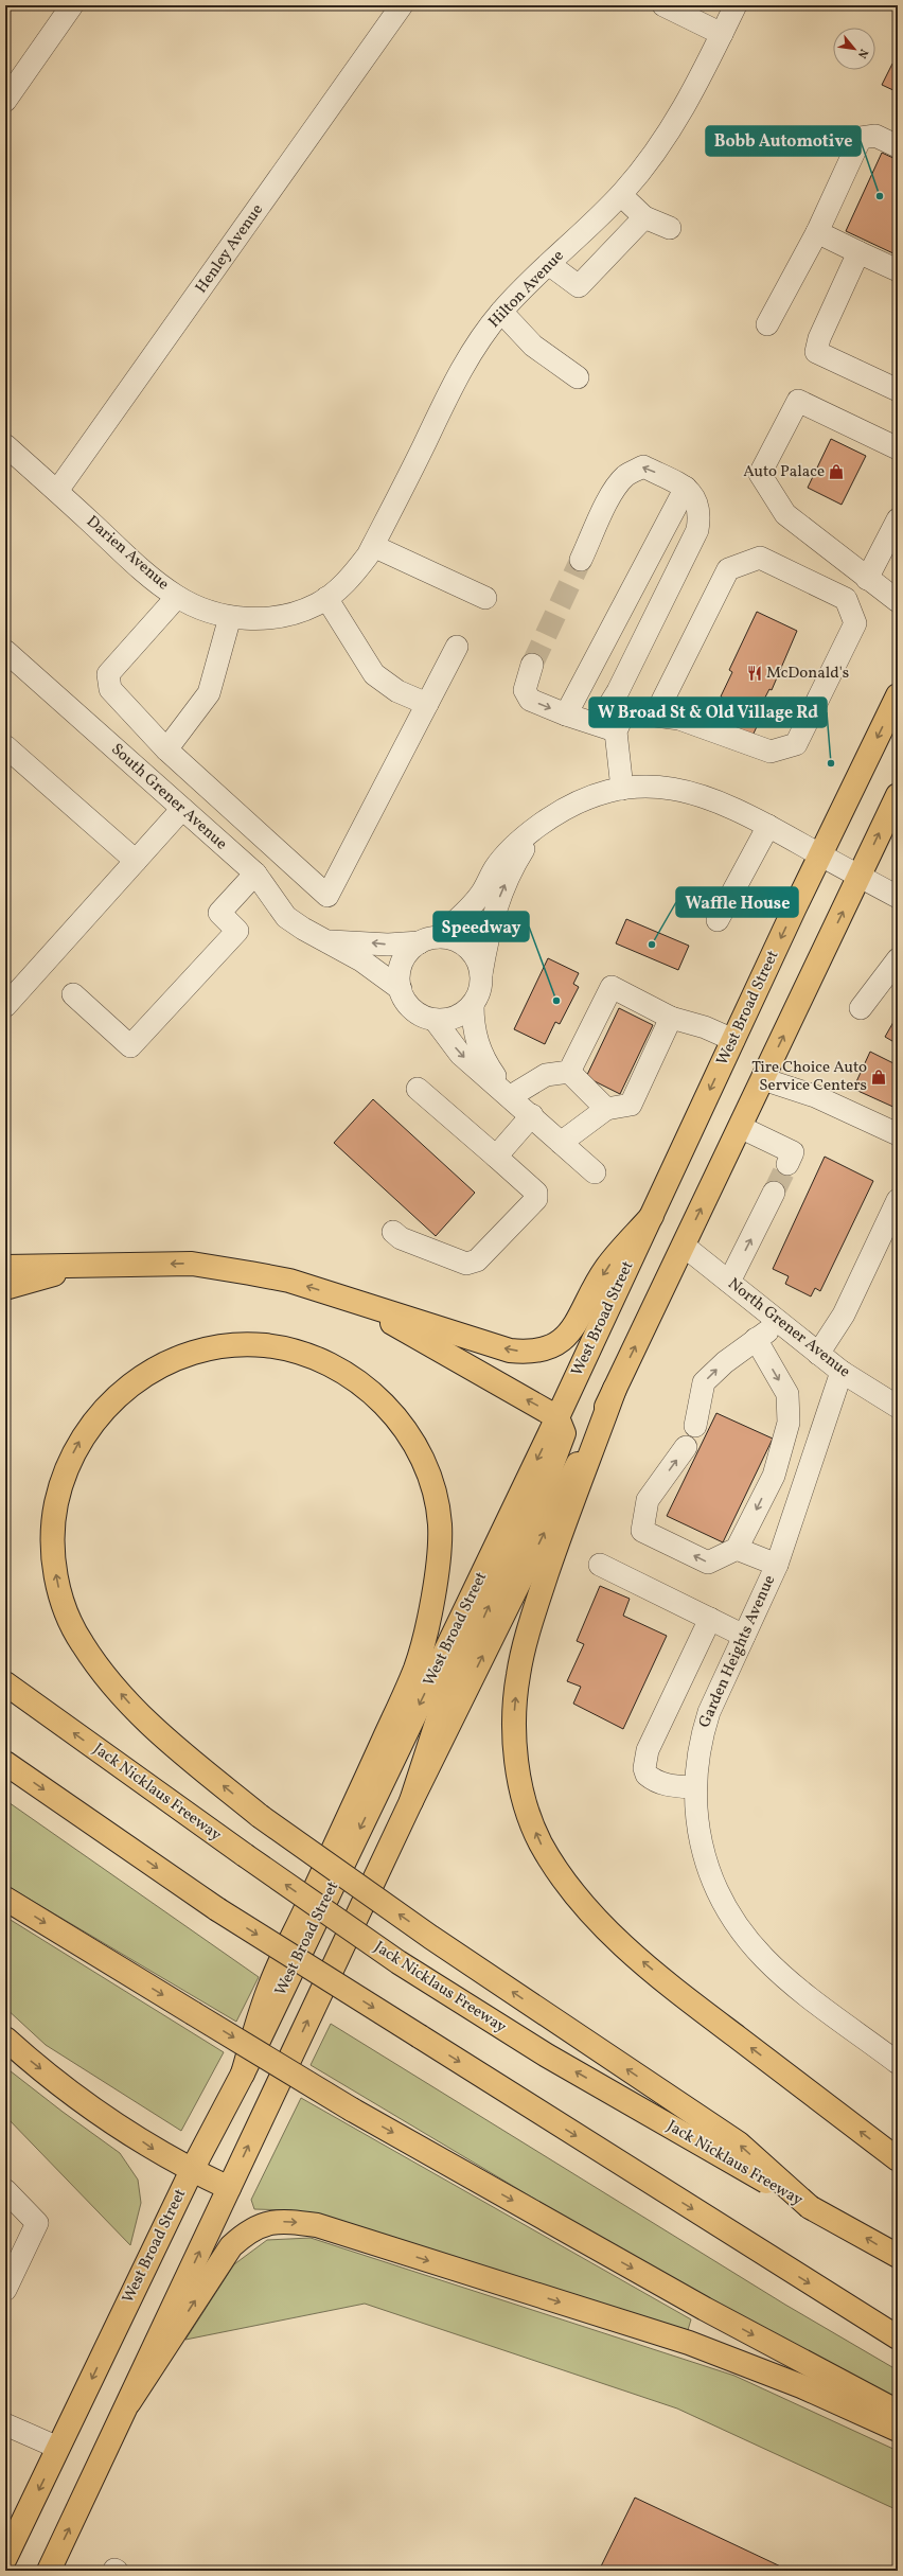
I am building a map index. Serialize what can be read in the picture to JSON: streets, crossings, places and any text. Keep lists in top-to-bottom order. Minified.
{"streets":{"main road":["West Broad Street","Jack Nicklaus Freeway"],"street":["Henley Avenue","Hilton Avenue","Darien Avenue","South Grener Avenue","North Grener Avenue","Garden Heights Avenue"]},"crossings":[["Henley Avenue","Darien Avenue"],["Hilton Avenue","Darien Avenue"],["North Grener Avenue","Garden Heights Avenue"]],"places":{"other":["Bobb Automotive","W Broad St & Old Village Rd","Waffle House","Speedway"],"shop":["Auto Palace","Tire Choice Auto Service Centers"],"restaurant":["McDonald's"]},"north":"bottom right"}
